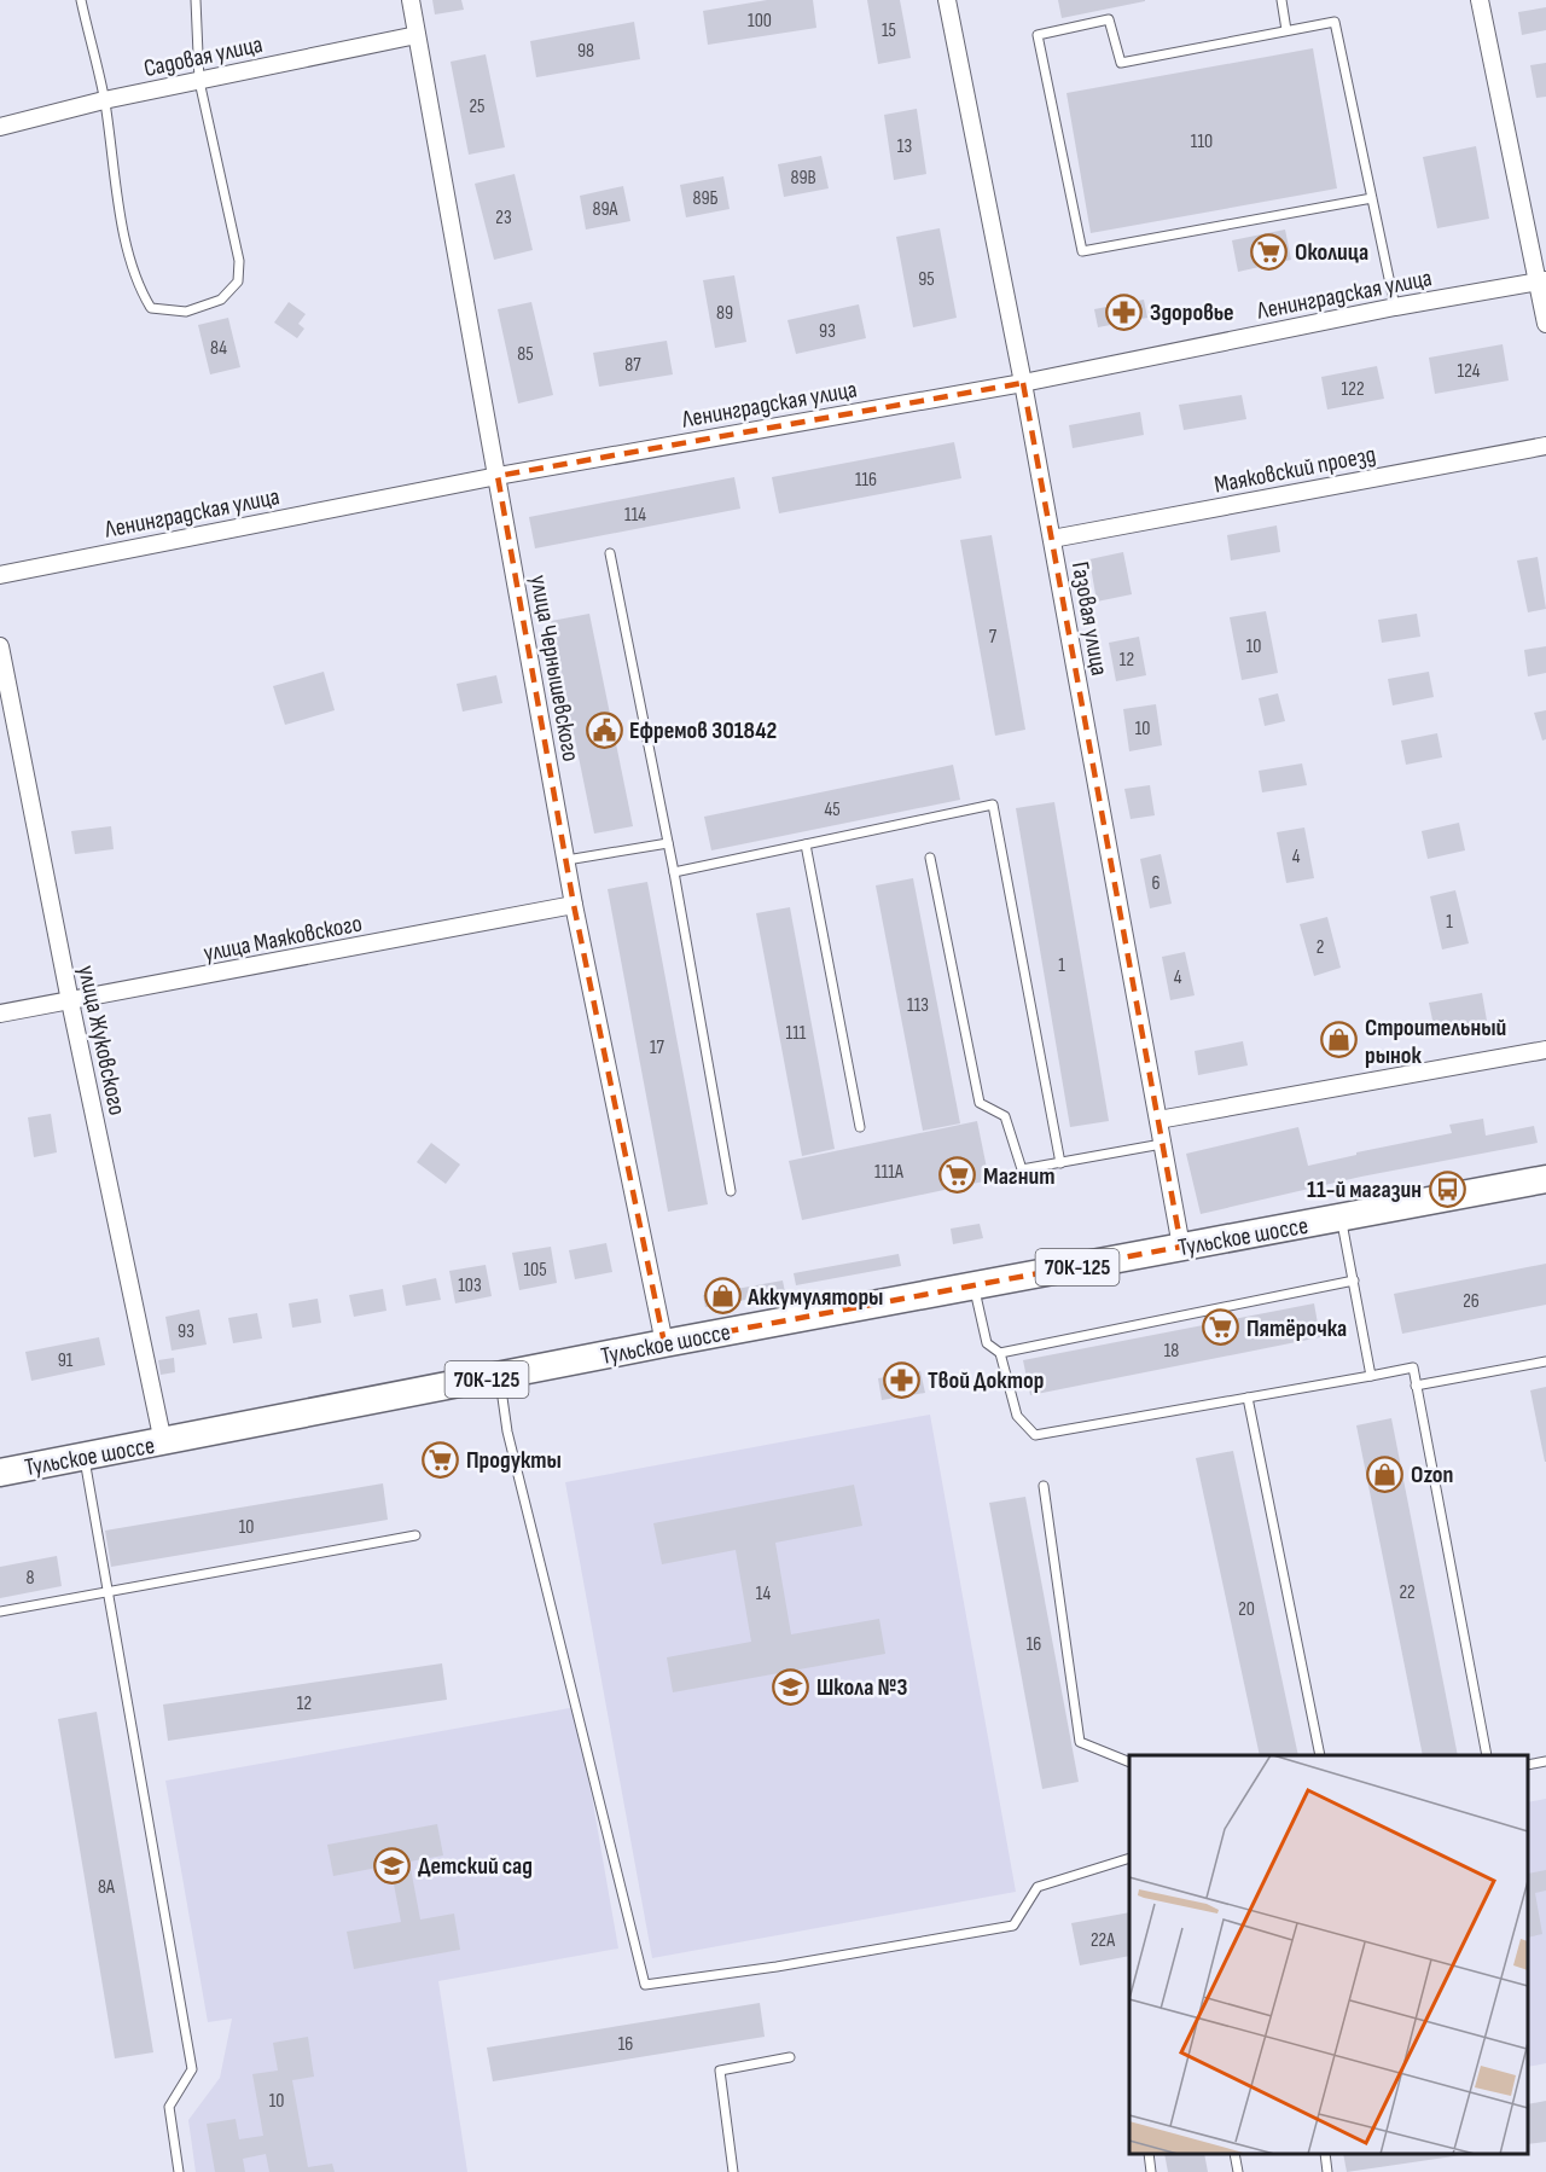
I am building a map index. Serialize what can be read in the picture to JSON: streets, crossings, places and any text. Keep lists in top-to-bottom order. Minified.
{"streets":{"main road":["Тульское шоссе","70К-125"],"street":["Садовая улица","Ленинградская улица","Маяковский проезд","Газовая улица","улица Чернышевского","улица Маяковского","улица Жуковского"]},"crossings":[["Садовая улица","улица Чернышевского"],["Ленинградская улица","Газовая улица"],["Ленинградская улица","улица Чернышевского"],["Маяковский проезд","Газовая улица"],["Газовая улица","Тульское шоссе"],["улица Чернышевского","улица Маяковского"],["улица Чернышевского","Тульское шоссе"],["улица Маяковского","улица Жуковского"],["улица Жуковского","Тульское шоссе"]],"places":{"supermarket":["Околица","Магнит","Пятёрочка","Продукты"],"pharmacy":["Здоровье","Твой Доктор"],"public building":["Ефремов 301842"],"shop":["Строительный рынок","Аккумуляторы","Ozon"],"bus stop":["11-й магазин"],"school or university":["Школа №3","Детский сад"]},"house_numbers":["100","15","98","25","110","13","89В","89Б","89А","23","95","89","93","84","85","87","124","122","116","114","7","10","12","10","45","4","6","1","2","1","4","113","111","17","111А","105","103","26","93","18","91","10","8","22","14","20","16","12","8А","22А","16","10"]}
